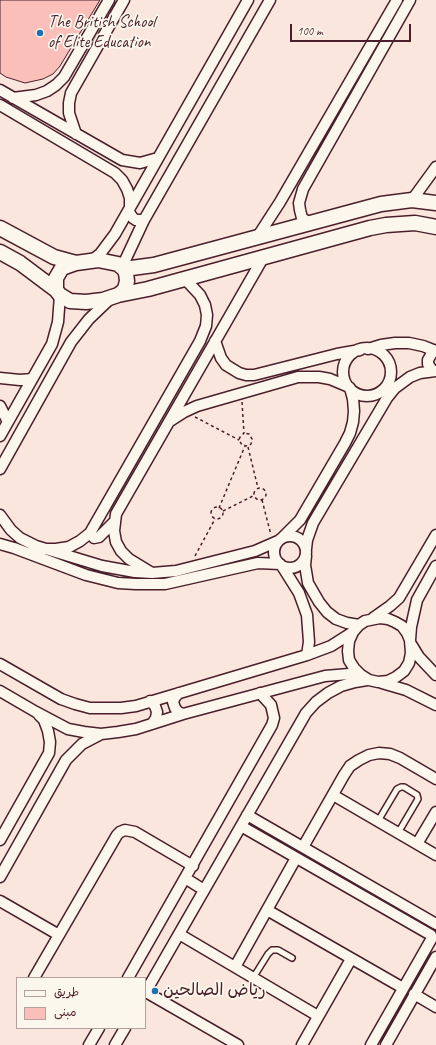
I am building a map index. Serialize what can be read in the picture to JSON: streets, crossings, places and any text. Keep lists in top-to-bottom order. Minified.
{"places":["The British School of Elite Education","رياض الصالحين"],"legend":["طريق","مبنى"],"scale_bar":"100 m"}
